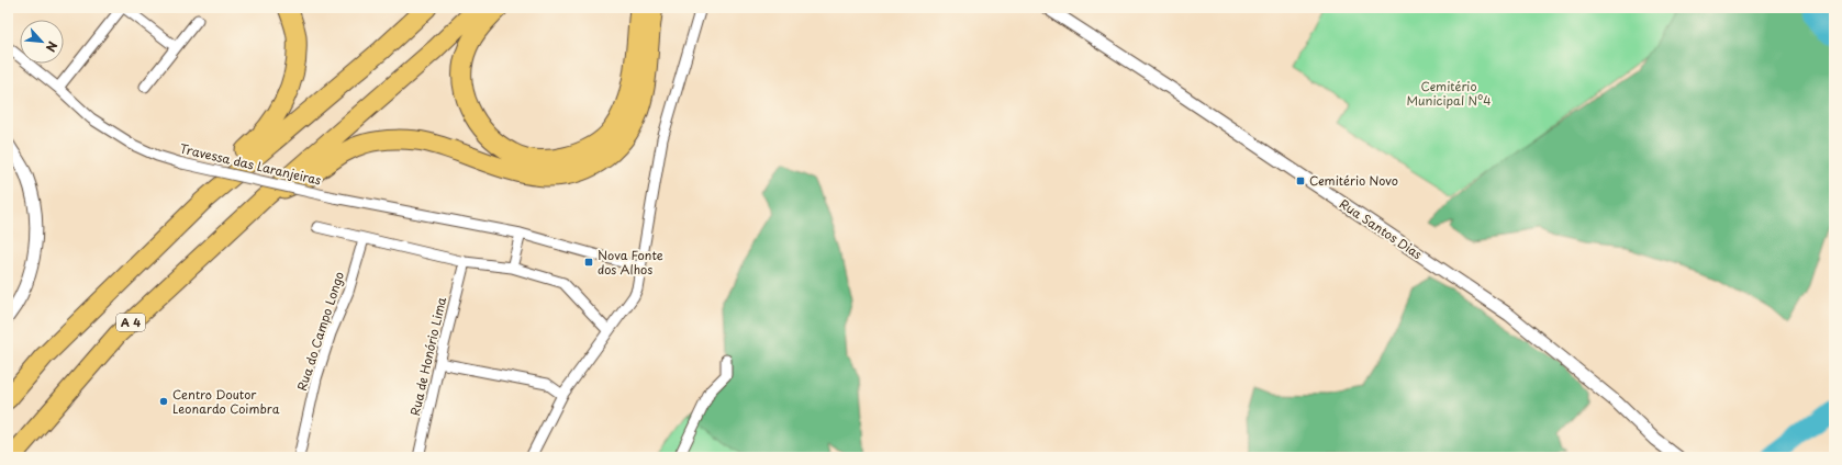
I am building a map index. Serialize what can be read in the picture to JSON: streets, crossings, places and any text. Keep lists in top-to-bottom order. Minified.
{"streets":{"highway":["A 4"],"street":["Travessa das Laranjeiras","Rua Santos Dias","Rua do Campo Longo","Rua de Honório Lima"]},"parks":["Cemitério Municipal Nº4"],"places":{"transit":["Cemitério Novo","Nova Fonte dos Alhos"],"other":["Centro Doutor Leonardo Coimbra"]},"north":"bottom right"}
